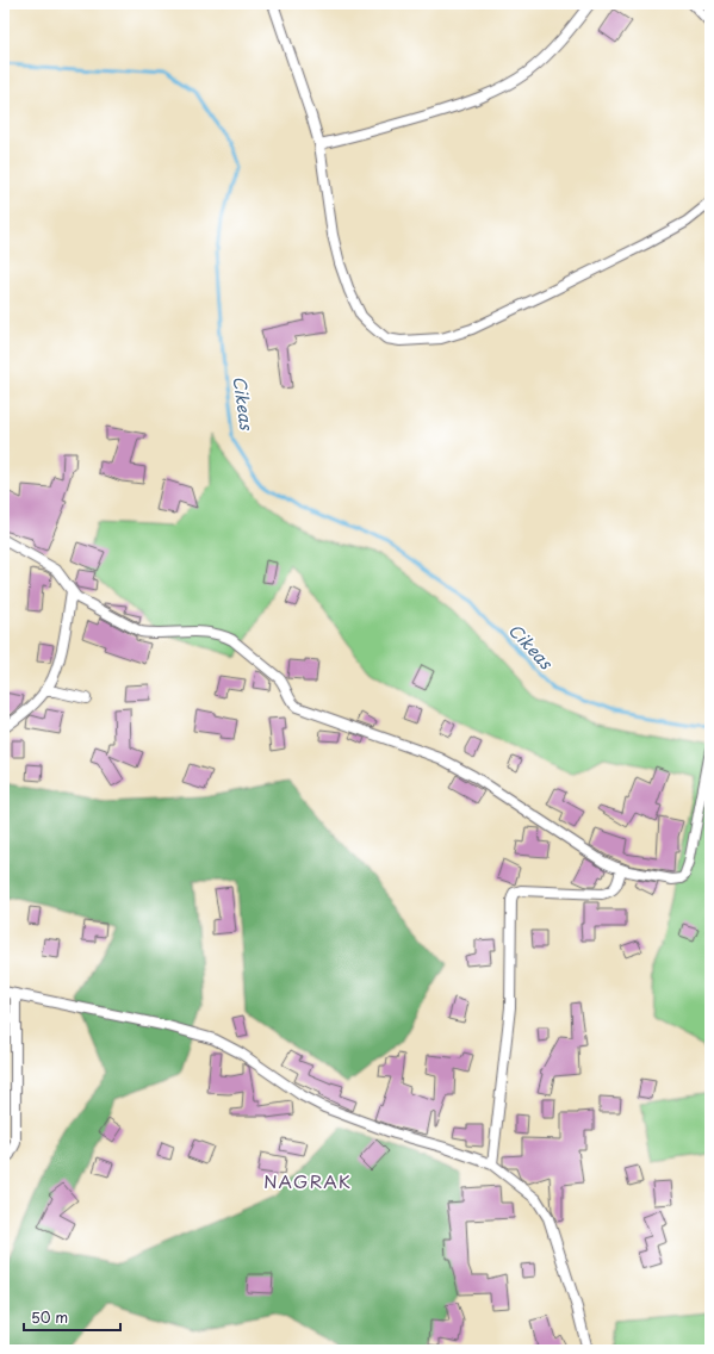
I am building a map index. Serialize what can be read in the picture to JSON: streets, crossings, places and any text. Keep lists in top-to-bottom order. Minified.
{"districts":["NAGRAK"],"water":["Cikeas"],"scale_bar":"50 m"}
